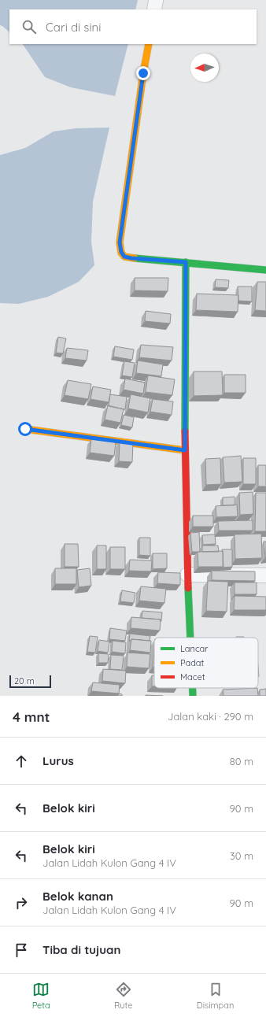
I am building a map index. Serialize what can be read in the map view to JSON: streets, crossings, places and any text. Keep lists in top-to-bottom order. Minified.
{"legend":["Lancar","Padat","Macet"],"scale_bar":"20 m","north":"left","page":{"search":"Cari di sini","scale":"20 m","heading":["4 mnt","Jalan kaki · 290 m"],"list":[["Lurus","80 m"],["Belok kiri","90 m"],["Belok kiri","Jalan Lidah Kulon Gang 4 IV","30 m"],["Belok kanan","Jalan Lidah Kulon Gang 4 IV","90 m"],"Tiba di tujuan"],"nav":["Peta","Rute","Disimpan"]}}
